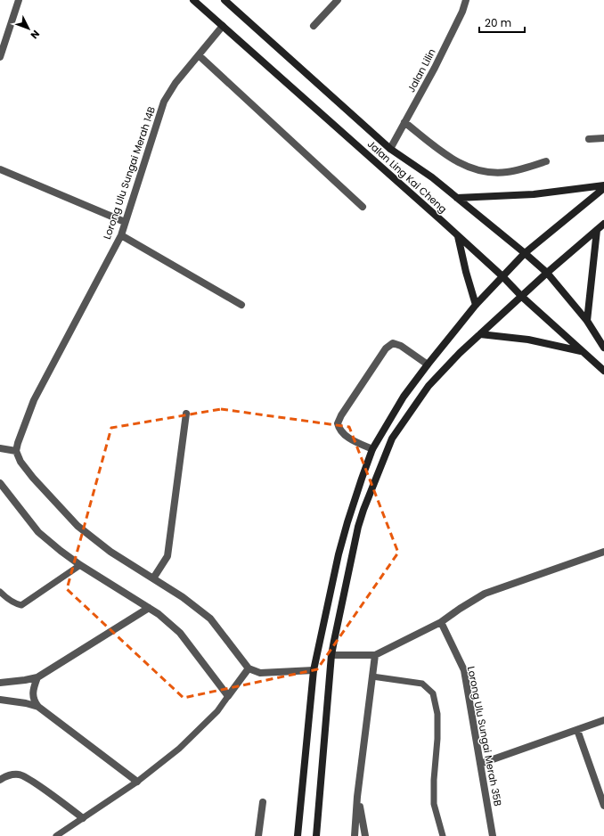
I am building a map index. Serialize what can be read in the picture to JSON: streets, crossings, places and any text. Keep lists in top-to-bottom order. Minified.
{"streets":{"street":["Jalan Lilin","Lorong Ulu Sungai Merah 14B","Jalan Ling Kai Cheng","Lorong Ulu Sungai Merah 35B"]},"crossings":[["Jalan Lilin","Jalan Ling Kai Cheng"],["Lorong Ulu Sungai Merah 14B","Jalan Ling Kai Cheng"]],"scale_bar":"20 m","north":"bottom right"}
